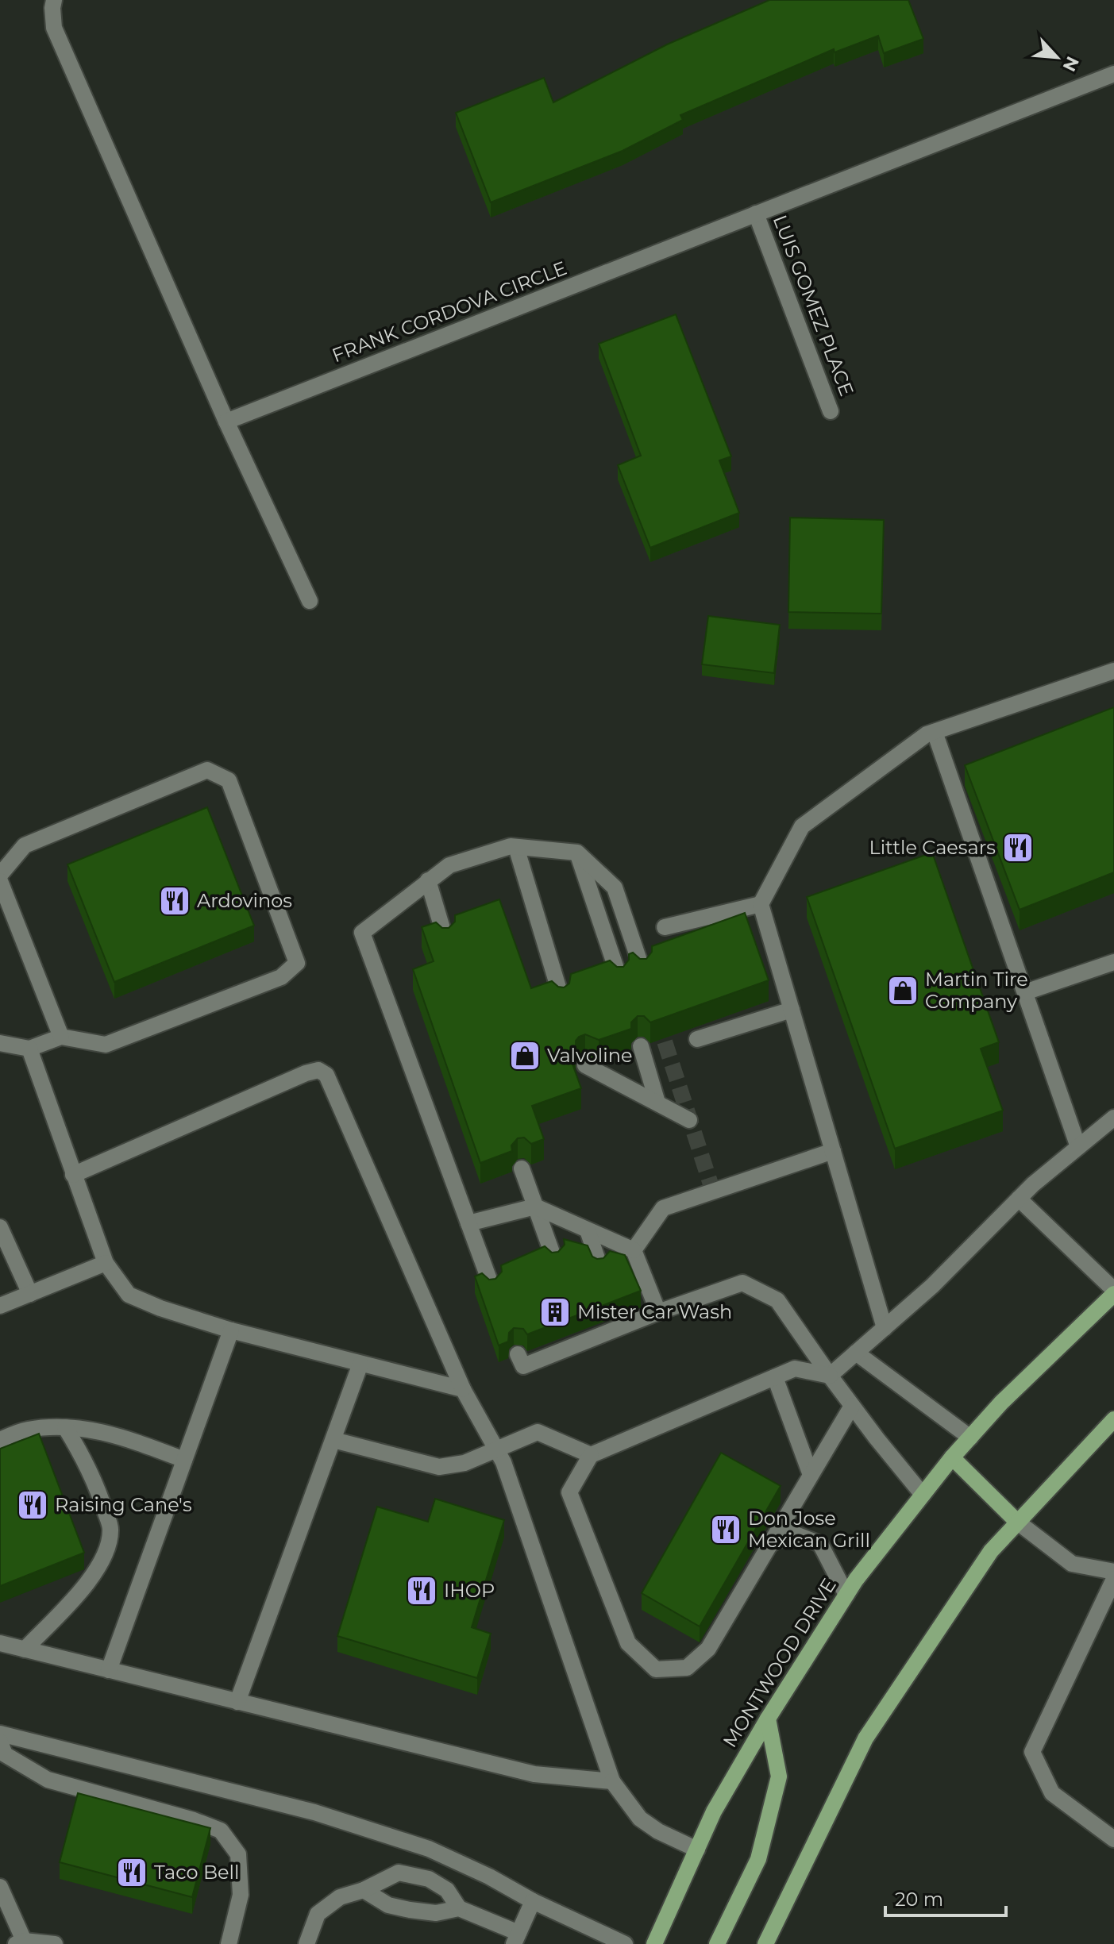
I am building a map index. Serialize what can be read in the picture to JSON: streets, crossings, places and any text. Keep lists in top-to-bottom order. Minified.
{"streets":{"main road":["MONTWOOD DRIVE"],"street":["LUIS GOMEZ PLACE","FRANK CORDOVA CIRCLE"]},"crossings":[["LUIS GOMEZ PLACE","FRANK CORDOVA CIRCLE"]],"places":{"restaurant":["Little Caesars","Ardovinos","Raising Cane's","Don Jose Mexican Grill","IHOP","Taco Bell"],"shop":["Martin Tire Company","Valvoline"],"building":["Mister Car Wash"]},"scale_bar":"20 m","north":"bottom right"}
